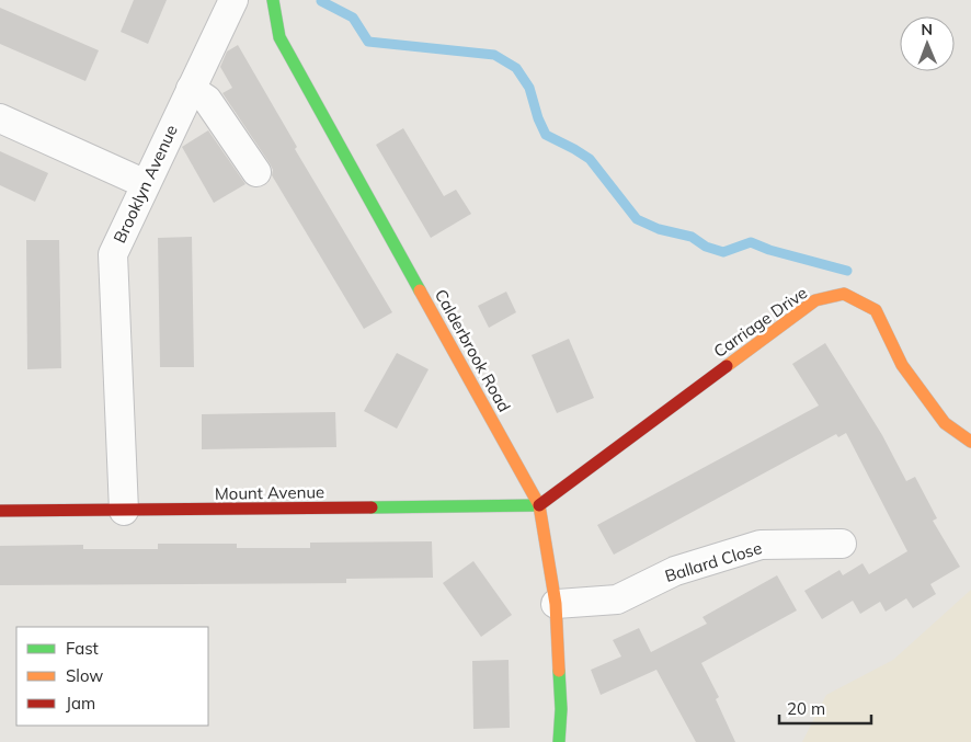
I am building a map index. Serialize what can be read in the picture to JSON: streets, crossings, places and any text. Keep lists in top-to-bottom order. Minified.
{"streets":{"street":["Brooklyn Avenue","Carriage Drive","Calderbrook Road","Mount Avenue","Ballard Close"]},"crossings":[["Brooklyn Avenue","Mount Avenue"],["Carriage Drive","Calderbrook Road"],["Carriage Drive","Mount Avenue"],["Calderbrook Road","Mount Avenue"],["Calderbrook Road","Ballard Close"]],"legend":["Fast","Slow","Jam"],"scale_bar":"20 m","north":"top"}
